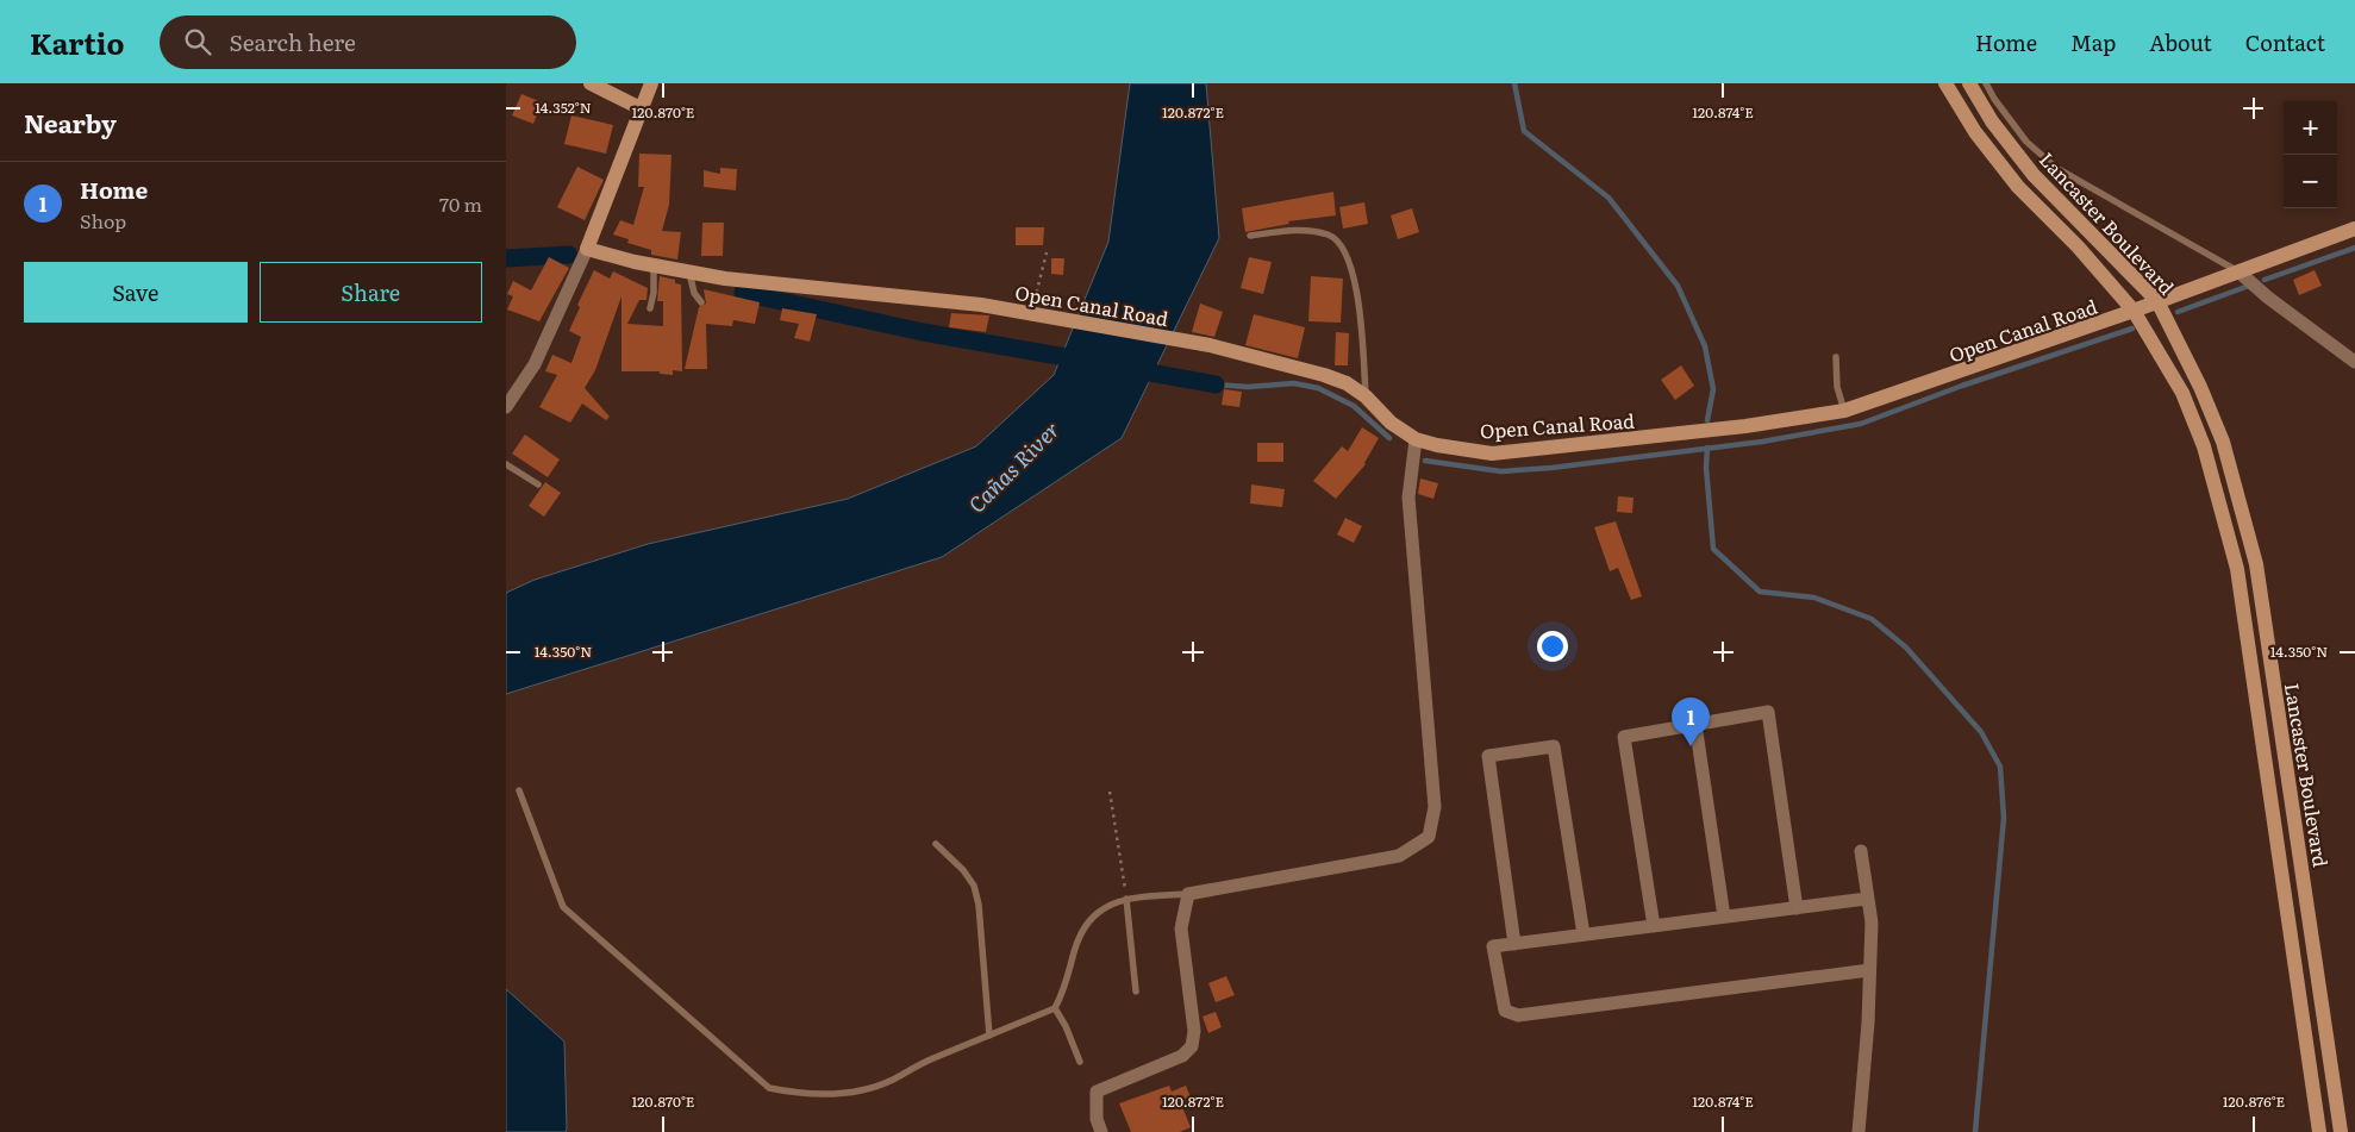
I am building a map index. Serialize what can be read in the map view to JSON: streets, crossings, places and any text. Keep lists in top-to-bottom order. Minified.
{"streets":{"main road":["Lancaster Boulevard","Open Canal Road"]},"crossings":[["Lancaster Boulevard","Open Canal Road"]],"water":["Cañas River"],"page":{"header":"Kartio","search":"Search here","nav":["Home","Map","About","Contact"],"heading":"Nearby","map_buttons":["+","−"],"list":[{"mark":"1","name":"Home","note":"Shop","value":"70 m"}],"buttons":["Save","Share"],"pins":"1"},"coordinates":["14.352°N","120.870°E","120.872°E","120.874°E","14.350°N","120.876°E"]}
